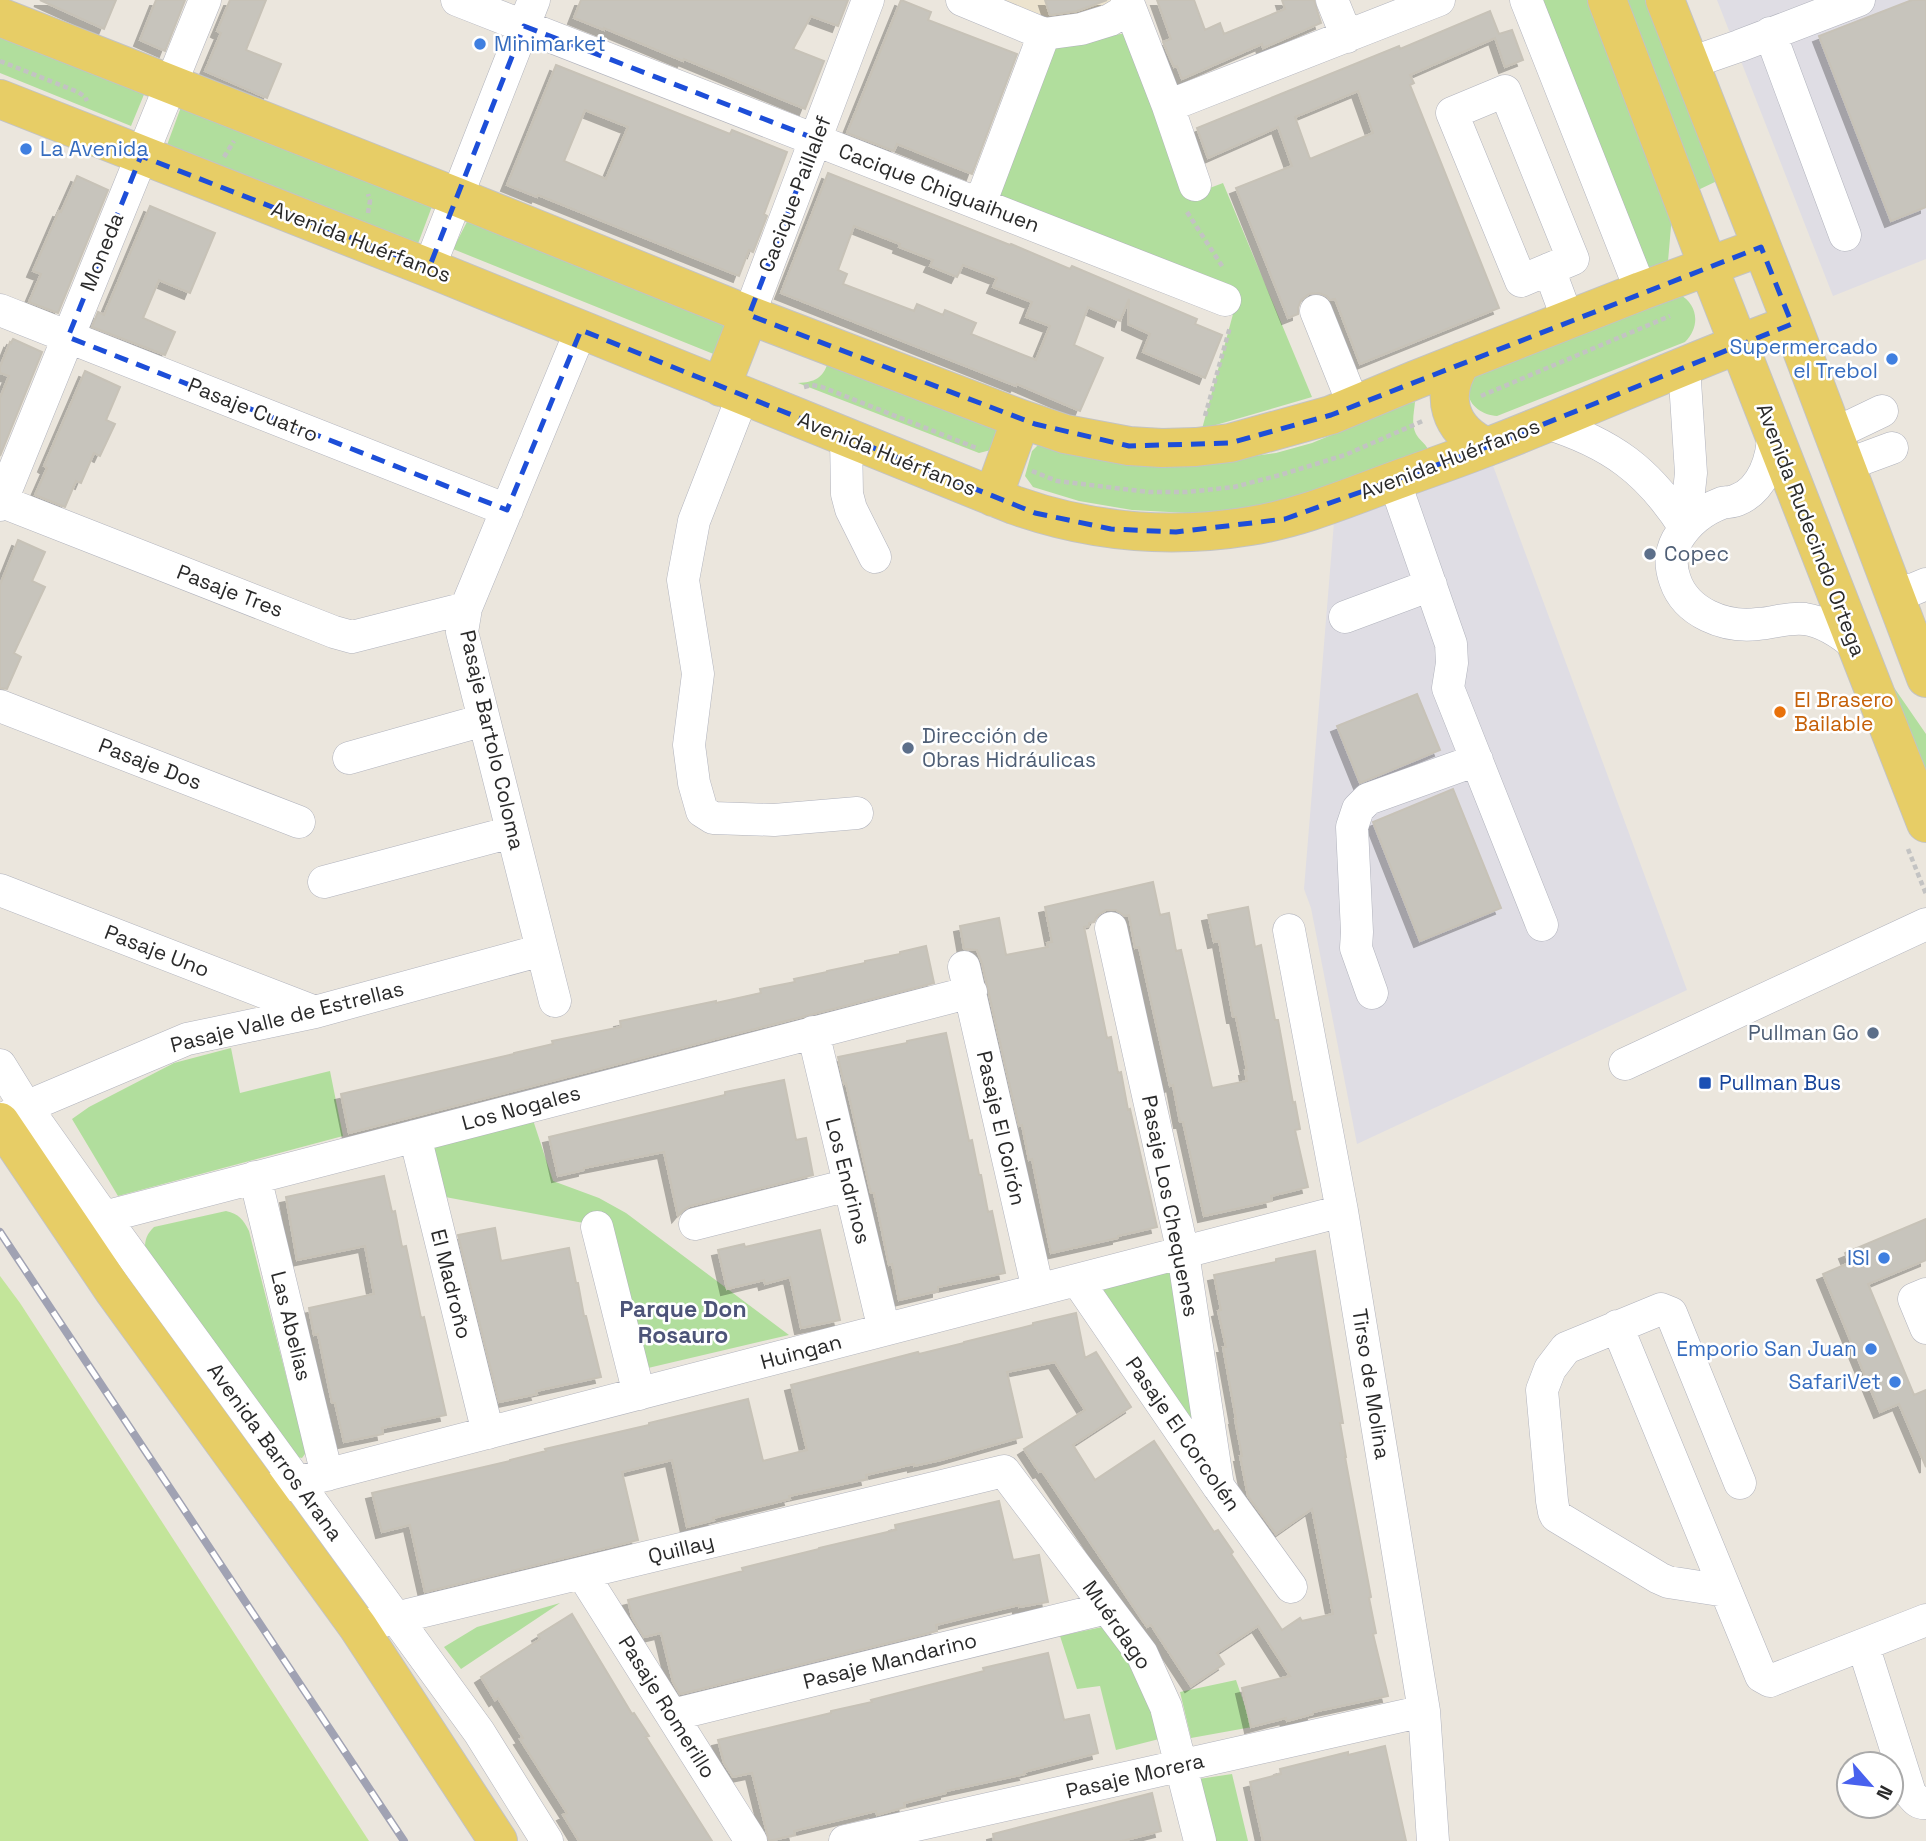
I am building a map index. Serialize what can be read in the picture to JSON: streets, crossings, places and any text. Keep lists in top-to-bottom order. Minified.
{"streets":{"main road":["Cacique Paillalef","Avenida Huérfanos","Avenida Rudecindo Ortega","Avenida Barros Arana"],"street":["Cacique Chiguaihuen","Moneda","Pasaje Cuatro","Pasaje Tres","Pasaje Bartolo Coloma","Pasaje Dos","Pasaje Uno","Pasaje Valle de Estrellas","Los Nogales","Pasaje El Coirón","Los Endrinos","Pasaje Los Chequenes","El Madroño","Las Abelias","Huingan","Tirso de Molina","Pasaje El Corcolén","Quillay","Muérdago","Pasaje Mandarino","Pasaje Romerillo","Pasaje Morera"]},"crossings":[["Cacique Chiguaihuen","Cacique Paillalef"],["Cacique Paillalef","Avenida Huérfanos"],["Avenida Huérfanos","Moneda"],["Avenida Huérfanos","Avenida Rudecindo Ortega"],["Avenida Huérfanos","Pasaje Bartolo Coloma"],["Moneda","Pasaje Cuatro"],["Moneda","Pasaje Tres"],["Pasaje Cuatro","Pasaje Bartolo Coloma"],["Pasaje Tres","Pasaje Bartolo Coloma"],["Pasaje Bartolo Coloma","Pasaje Valle de Estrellas"],["Pasaje Uno","Pasaje Valle de Estrellas"],["Pasaje Valle de Estrellas","Avenida Barros Arana"],["Los Nogales","Pasaje El Coirón"],["Los Nogales","Los Endrinos"],["Los Nogales","El Madroño"],["Los Nogales","Las Abelias"],["Los Nogales","Avenida Barros Arana"],["Pasaje El Coirón","Huingan"],["Los Endrinos","Huingan"],["Pasaje Los Chequenes","Huingan"],["Pasaje Los Chequenes","Pasaje El Corcolén"],["El Madroño","Huingan"],["Las Abelias","Huingan"],["Huingan","Tirso de Molina"],["Huingan","Pasaje El Corcolén"],["Huingan","Avenida Barros Arana"],["Tirso de Molina","Pasaje Morera"],["Avenida Barros Arana","Quillay"],["Quillay","Muérdago"],["Quillay","Pasaje Romerillo"],["Muérdago","Pasaje Mandarino"],["Muérdago","Pasaje Morera"],["Pasaje Mandarino","Pasaje Romerillo"]],"districts":["Parque Don Rosauro"],"places":{"other":["Minimarket","La Avenida","Supermercado el Trebol","Copec","El Brasero Bailable","Dirección de Obras Hidráulicas","Pullman Go","ISI","Emporio San Juan","SafariVet"],"transit":["Pullman Bus"]},"north":"bottom right"}
